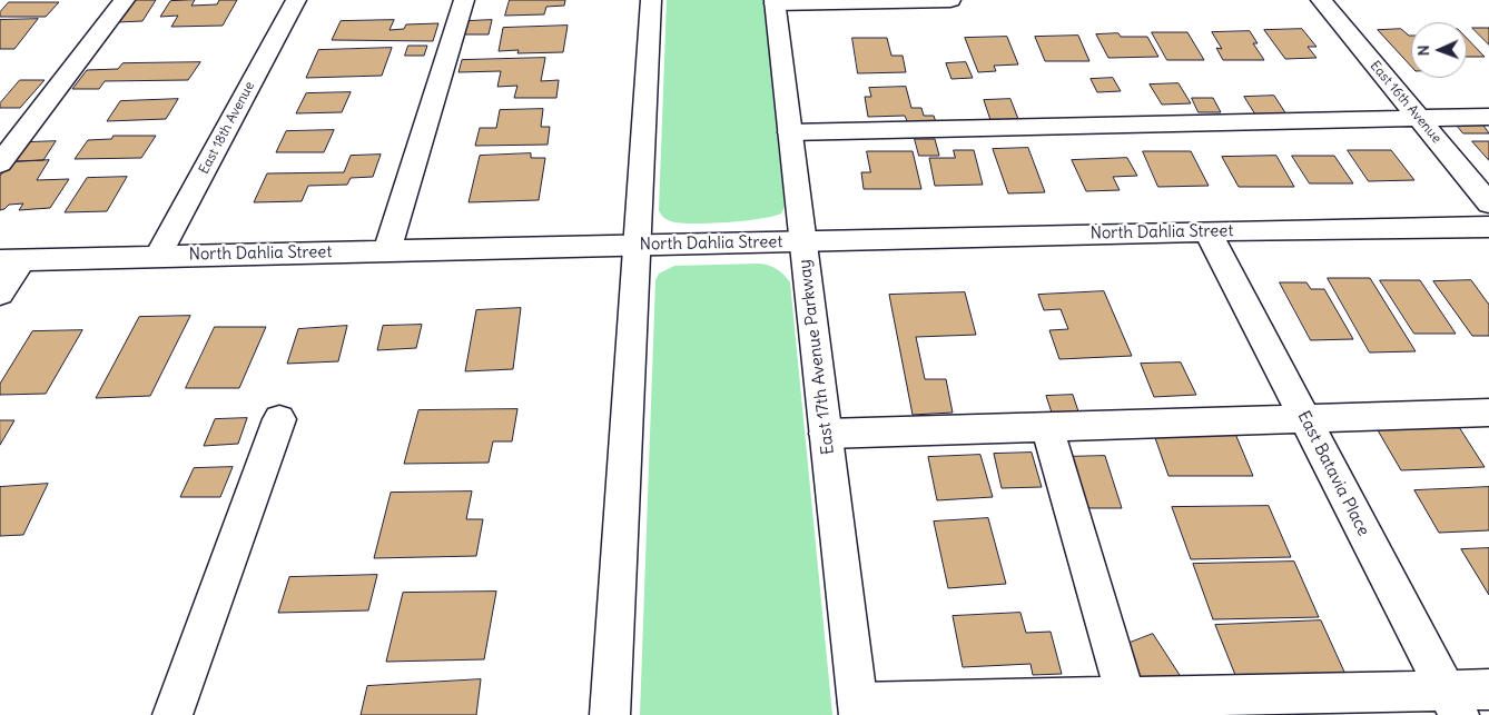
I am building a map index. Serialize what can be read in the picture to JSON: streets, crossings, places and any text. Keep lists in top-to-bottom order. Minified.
{"streets":{"street":["East 16th Avenue","East 18th Avenue","North Dahlia Street","East 17th Avenue Parkway","East Batavia Place"]},"crossings":[["East 18th Avenue","North Dahlia Street"],["North Dahlia Street","East 17th Avenue Parkway"],["North Dahlia Street","East Batavia Place"]],"north":"left"}
